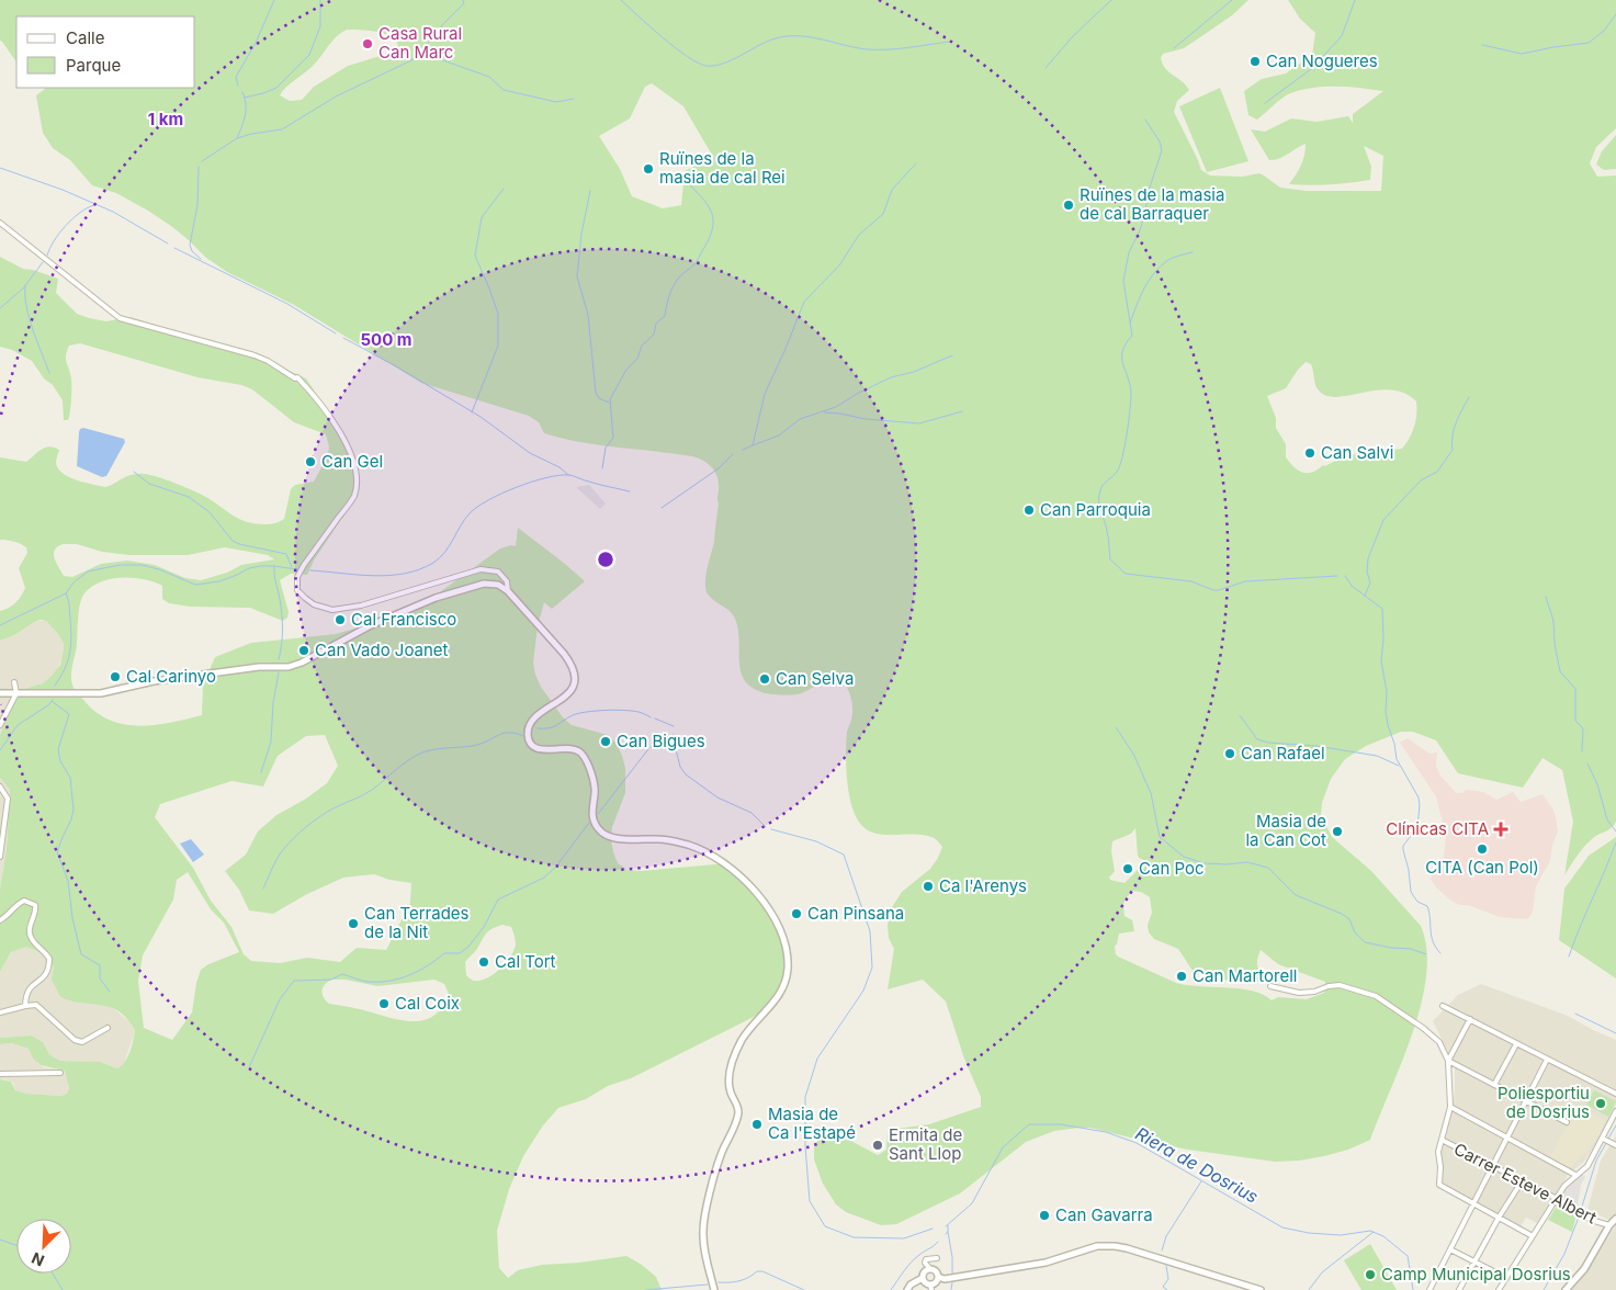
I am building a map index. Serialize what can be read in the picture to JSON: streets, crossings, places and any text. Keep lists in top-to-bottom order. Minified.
{"streets":{"street":["Carrer Esteve Albert"]},"water":["Riera de Dosrius"],"places":{"other":["Casa Rural Can Marc","Can Nogueres","Ruïnes de la masia de cal Rei","Ruïnes de la masia de cal Barraquer","Can Salvi","Can Gel","Can Parroquia","Cal Francisco","Can Vado Joanet","Cal Carinyo","Can Selva","Can Bigues","Can Rafael","Masia de la Can Cot","CITA (Can Pol)","Can Poc","Ca l'Arenys","Can Pinsana","Can Terrades de la Nit","Cal Tort","Can Martorell","Cal Coix","Poliesportiu de Dosrius","Masia de Ca l'Estapé","Ermita de Sant Llop","Can Gavarra","Camp Municipal Dosrius"],"health":["Clínicas CITA"]},"legend":["Calle","Parque"],"north":"bottom left","rings":["1 km","500 m"]}
